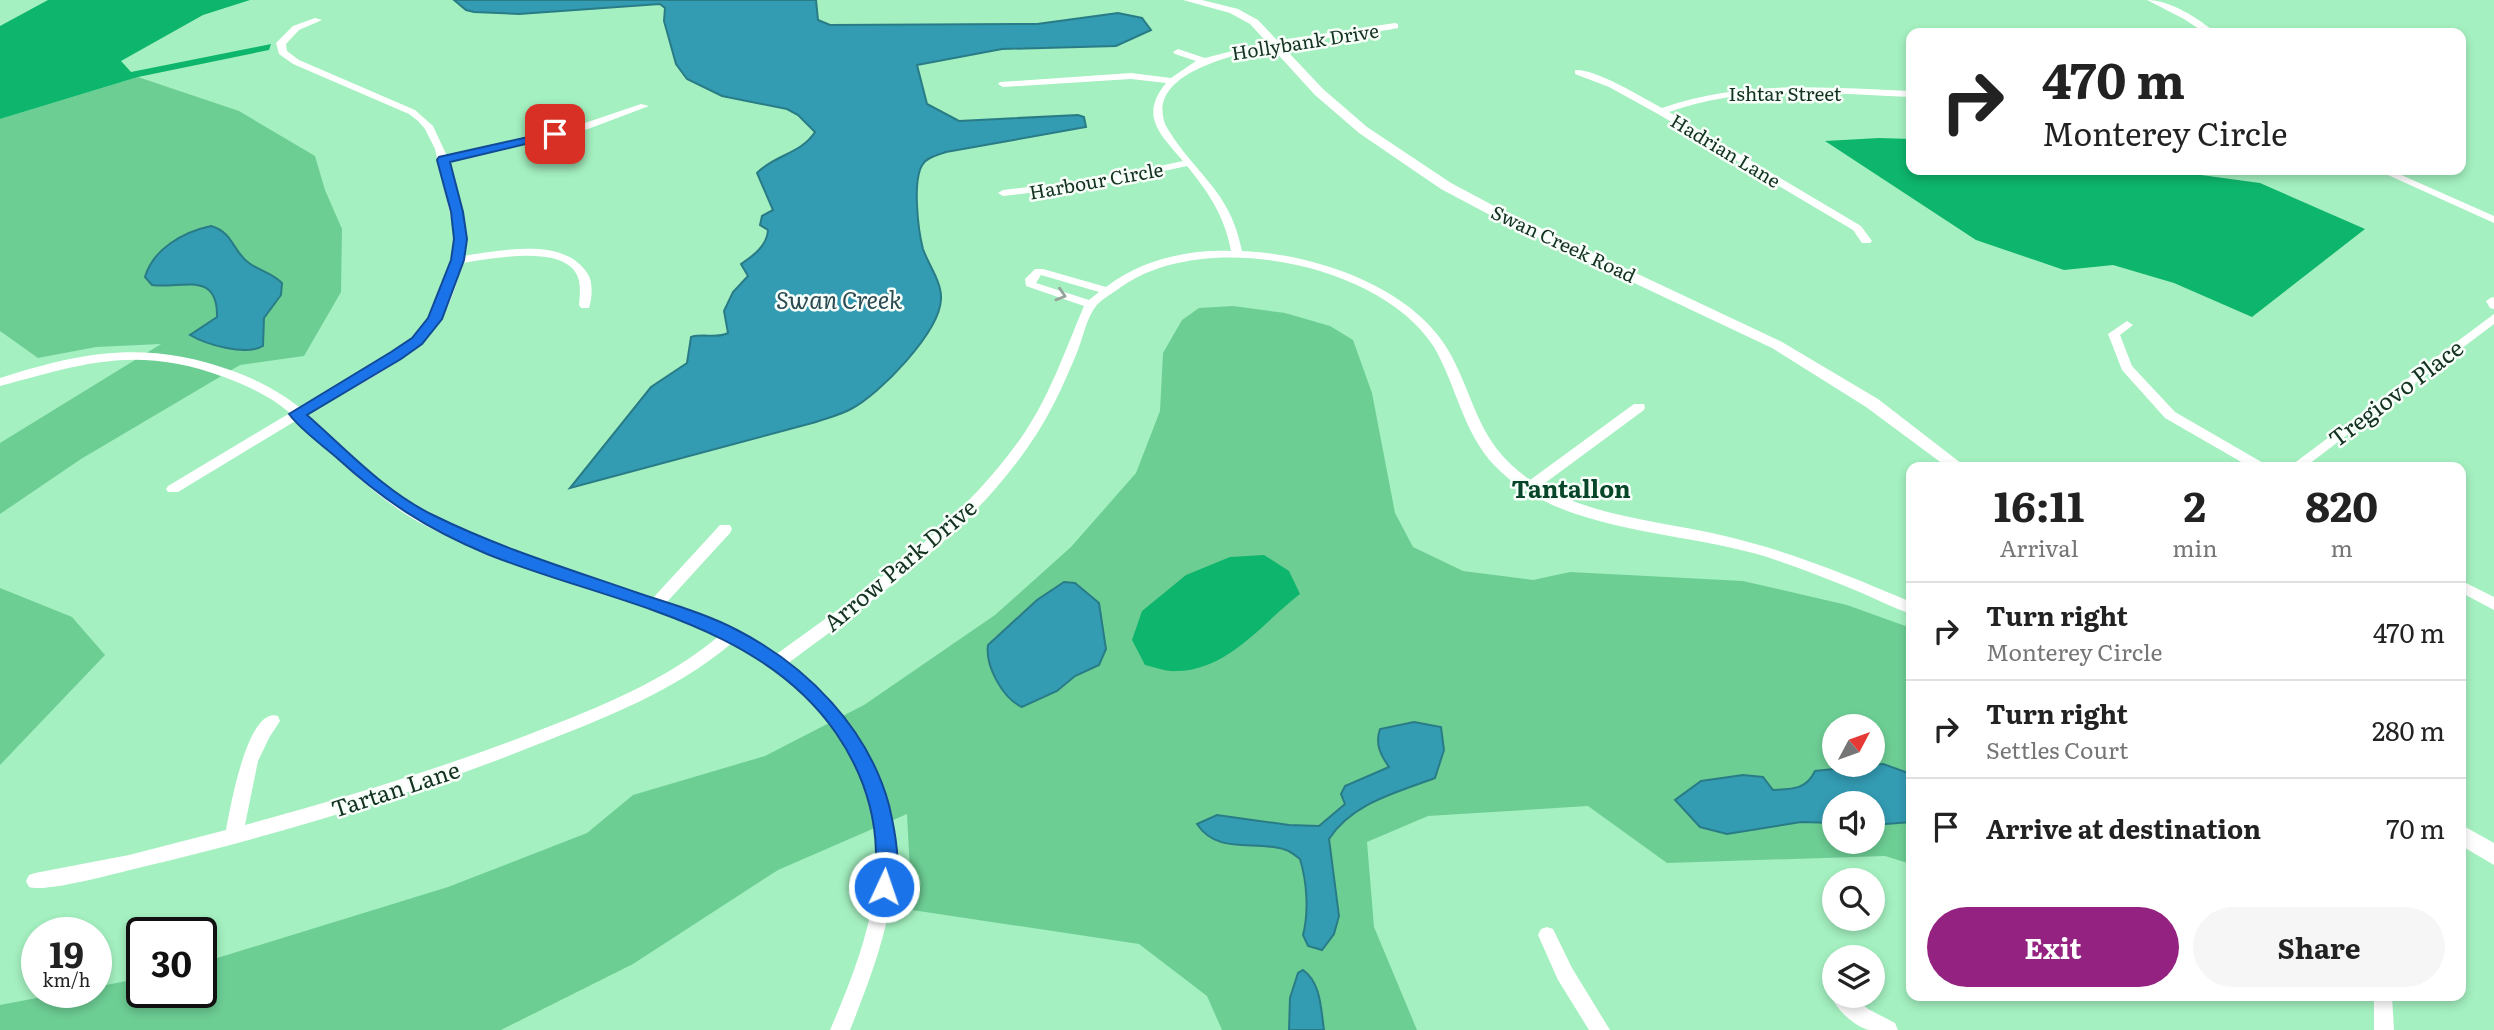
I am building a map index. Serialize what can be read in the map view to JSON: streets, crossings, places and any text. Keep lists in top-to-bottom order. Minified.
{"streets":{"street":["Hollybank Drive","Ishtar Street","Hadrian Lane","Harbour Circle","Swan Creek Road","Tregiovo Place","Arrow Park Drive","Tartan Lane"]},"crossings":[["Hollybank Drive","Swan Creek Road"],["Ishtar Street","Hadrian Lane"]],"districts":["Tantallon"],"water":["Swan Creek"],"north":"top right","page":{"turn":["470 m","Monterey Circle"],"eta":["16:11","Arrival","2","min","820","m"],"list":[{"name":"Turn right","note":"Monterey Circle","value":"470 m"},{"name":"Turn right","note":"Settles Court","value":"280 m"},{"name":"Arrive at destination","value":"70 m"}],"buttons":["Exit","Share"],"speed":"19 km/h","limit":"30"}}
